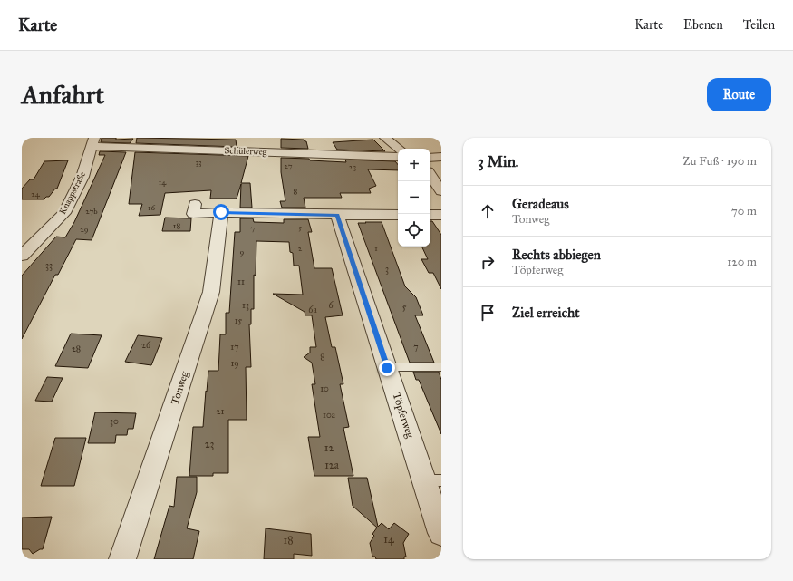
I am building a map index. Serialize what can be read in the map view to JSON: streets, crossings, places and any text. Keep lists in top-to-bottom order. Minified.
{"streets":{"street":["Schülerweg","Knappstraße","Tonweg","Töpferweg"]},"crossings":[["Schülerweg","Knappstraße"]],"house_numbers":["33","27","23","14","8","24","16","27b","18","5","7","29","2","1","9","33","3","11","13","6","5","6a","15","26","17","7","28","8","19","10","21","10a","30","23","12","12a","14","18"],"page":{"header":"Karte","nav":["Karte","Ebenen","Teilen"],"buttons":"Route","title":"Anfahrt","heading":["3 Min.","Zu Fuß · 190 m"],"map_buttons":["+","−"],"list":[["Geradeaus","Tonweg","70 m"],["Rechts abbiegen","Töpferweg","120 m"],"Ziel erreicht"]}}
